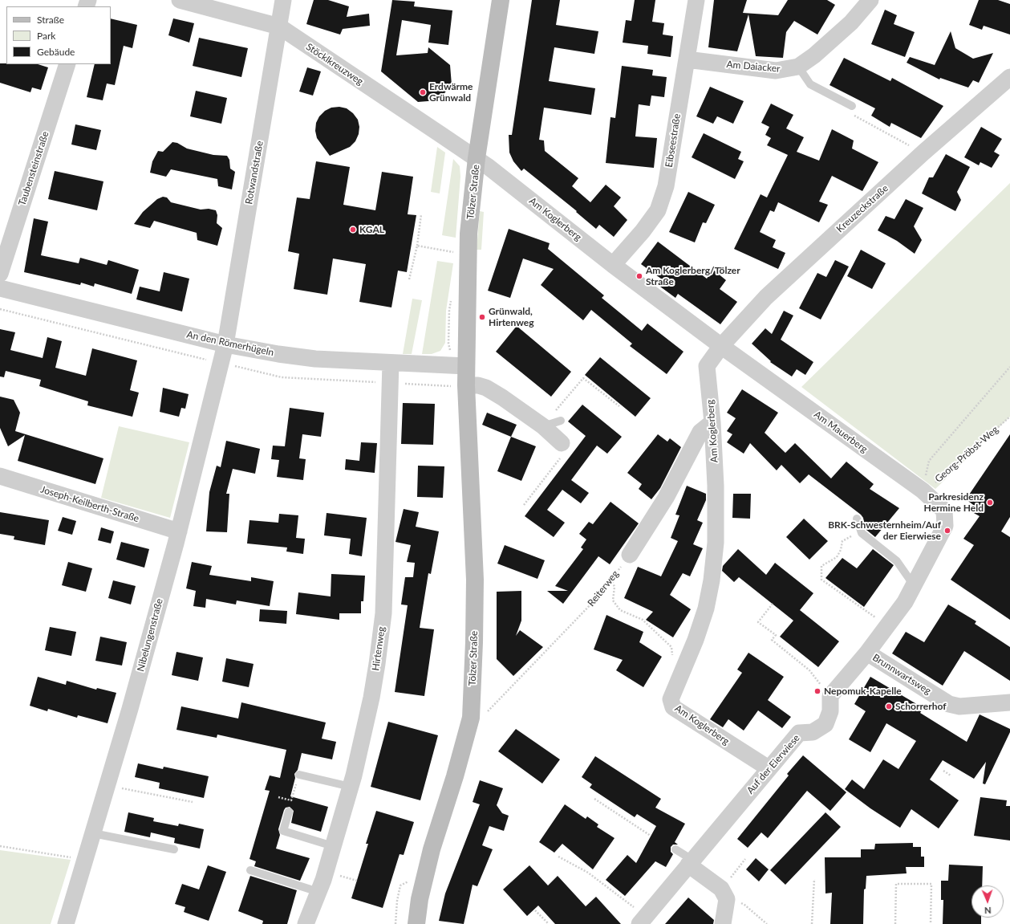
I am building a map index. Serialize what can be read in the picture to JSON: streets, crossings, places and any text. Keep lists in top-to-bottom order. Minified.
{"streets":{"main road":["Tölzer Straße"],"street":["Stöcklkreuzweg","Am Daiacker","Eibseestraße","Taubensteinstraße","Rotwandstraße","Kreuzeckstraße","Am Koglerberg","An den Römerhügeln","Am Mauerberg","Joseph-Keilberth-Straße","Nibelungenstraße","Hirtenweg","Brunnwartsweg","Auf der Eierwiese"],"path":["Georg-Pröbst-Weg","Reiterweg"]},"crossings":[["Stöcklkreuzweg","Rotwandstraße"],["Stöcklkreuzweg","Tölzer Straße"],["Stöcklkreuzweg","Am Koglerberg"],["Am Daiacker","Eibseestraße"],["Eibseestraße","Am Koglerberg"],["Rotwandstraße","An den Römerhügeln"],["Rotwandstraße","Nibelungenstraße"],["Tölzer Straße","Am Koglerberg"],["Tölzer Straße","An den Römerhügeln"],["Tölzer Straße","Reiterweg"],["Kreuzeckstraße","Am Koglerberg"],["Kreuzeckstraße","Am Mauerberg"],["Am Koglerberg","Am Mauerberg"],["Am Koglerberg","Auf der Eierwiese"],["An den Römerhügeln","Nibelungenstraße"],["An den Römerhügeln","Hirtenweg"],["Am Mauerberg","Georg-Pröbst-Weg"],["Joseph-Keilberth-Straße","Nibelungenstraße"]],"places":["Erdwärme Grünwald","KGAL","Am Koglerberg/Tölzer Straße","Grünwald, Hirtenweg","Parkresidenz Hermine Held","BRK-Schwesternheim/Auf der Eierwiese","Nepomuk-Kapelle","Schorrerhof"],"legend":["Straße","Park","Gebäude"],"north":"bottom"}
